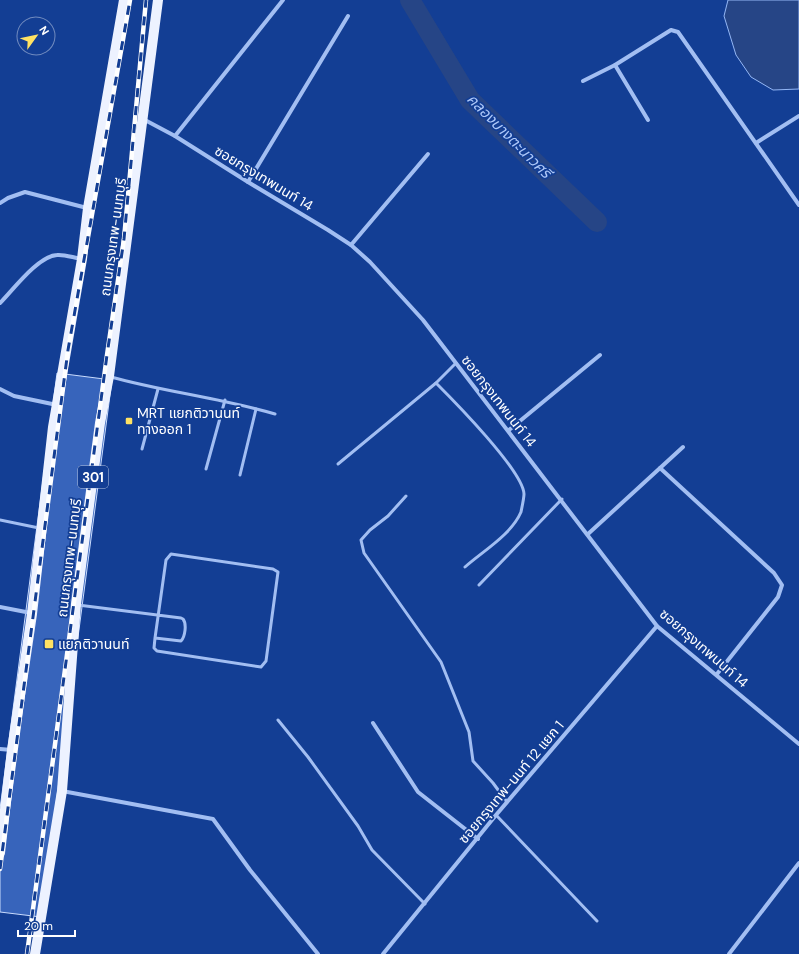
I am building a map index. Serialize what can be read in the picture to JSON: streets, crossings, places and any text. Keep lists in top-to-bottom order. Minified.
{"streets":{"main road":["ถนนกรุงเทพ-นนทบุรี","301"],"street":["ซอยกรุงเทพนนท์ 14","ซอยกรุงเทพ-นนท์ 12 แยก 1"]},"crossings":[["ซอยกรุงเทพนนท์ 14","ถนนกรุงเทพ-นนทบุรี"],["ซอยกรุงเทพนนท์ 14","ซอยกรุงเทพ-นนท์ 12 แยก 1"]],"water":["คลองบางตะนาวศรี"],"places":{"transit":["MRT แยกติวานนท์ ทางออก 1","แยกติวานนท์"]},"scale_bar":"20 m","north":"top right"}
